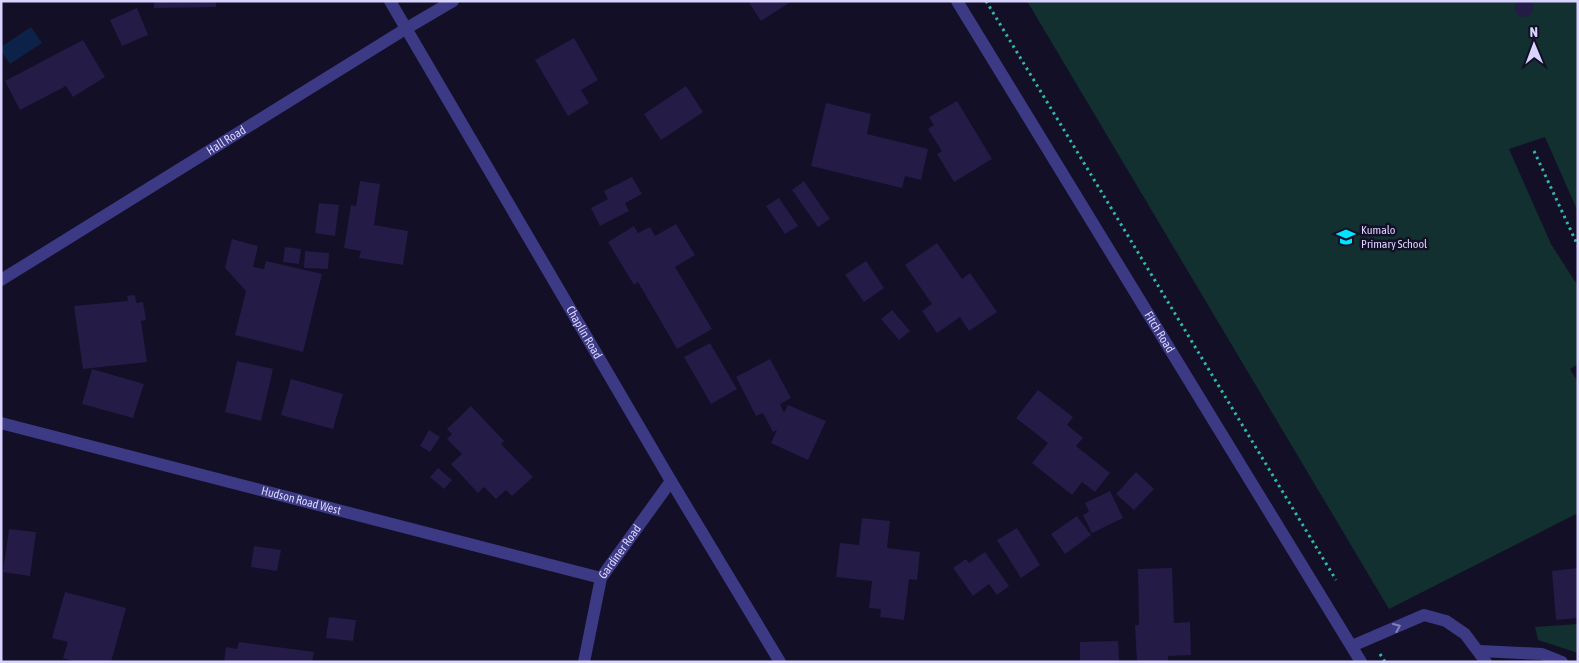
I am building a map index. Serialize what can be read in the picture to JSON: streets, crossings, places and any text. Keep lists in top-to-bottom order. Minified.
{"streets":{"street":["Hall Road","Fitch Road","Chaplin Road","Hudson Road West","Gardiner Road"]},"crossings":[["Hall Road","Chaplin Road"],["Chaplin Road","Gardiner Road"],["Hudson Road West","Gardiner Road"]],"places":{"school or university":["Kumalo Primary School"]},"north":"top"}
